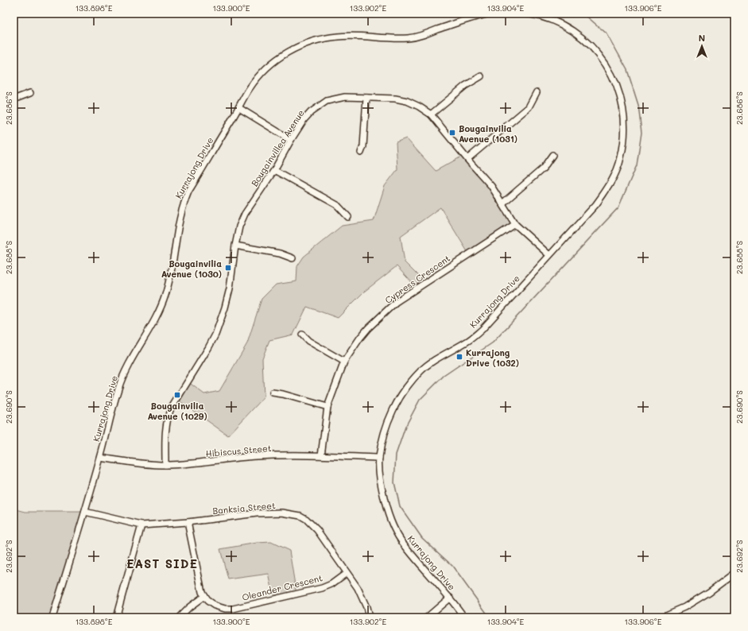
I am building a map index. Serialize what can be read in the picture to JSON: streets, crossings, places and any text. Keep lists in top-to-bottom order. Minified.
{"streets":{"street":["Bougainvillea Avenue","Kurrajong Drive","Cypress Crescent","Hibiscus Street","Banksia Street","Oleander Crescent"]},"crossings":[["Bougainvillea Avenue","Kurrajong Drive"],["Bougainvillea Avenue","Cypress Crescent"],["Bougainvillea Avenue","Hibiscus Street"],["Kurrajong Drive","Hibiscus Street"],["Kurrajong Drive","Banksia Street"],["Cypress Crescent","Hibiscus Street"],["Banksia Street","Oleander Crescent"]],"districts":["EAST SIDE"],"places":{"transit":["Bougainvilia Avenue (1031)","Bougainvilia Avenue (1030)","Kurrajong Drive (1032)","Bougainvilia Avenue (1029)"]},"north":"top","coordinates":["133.898°E","133.900°E","133.902°E","133.904°E","133.906°E","23.686°S","23.688°S","23.690°S","23.692°S"]}
